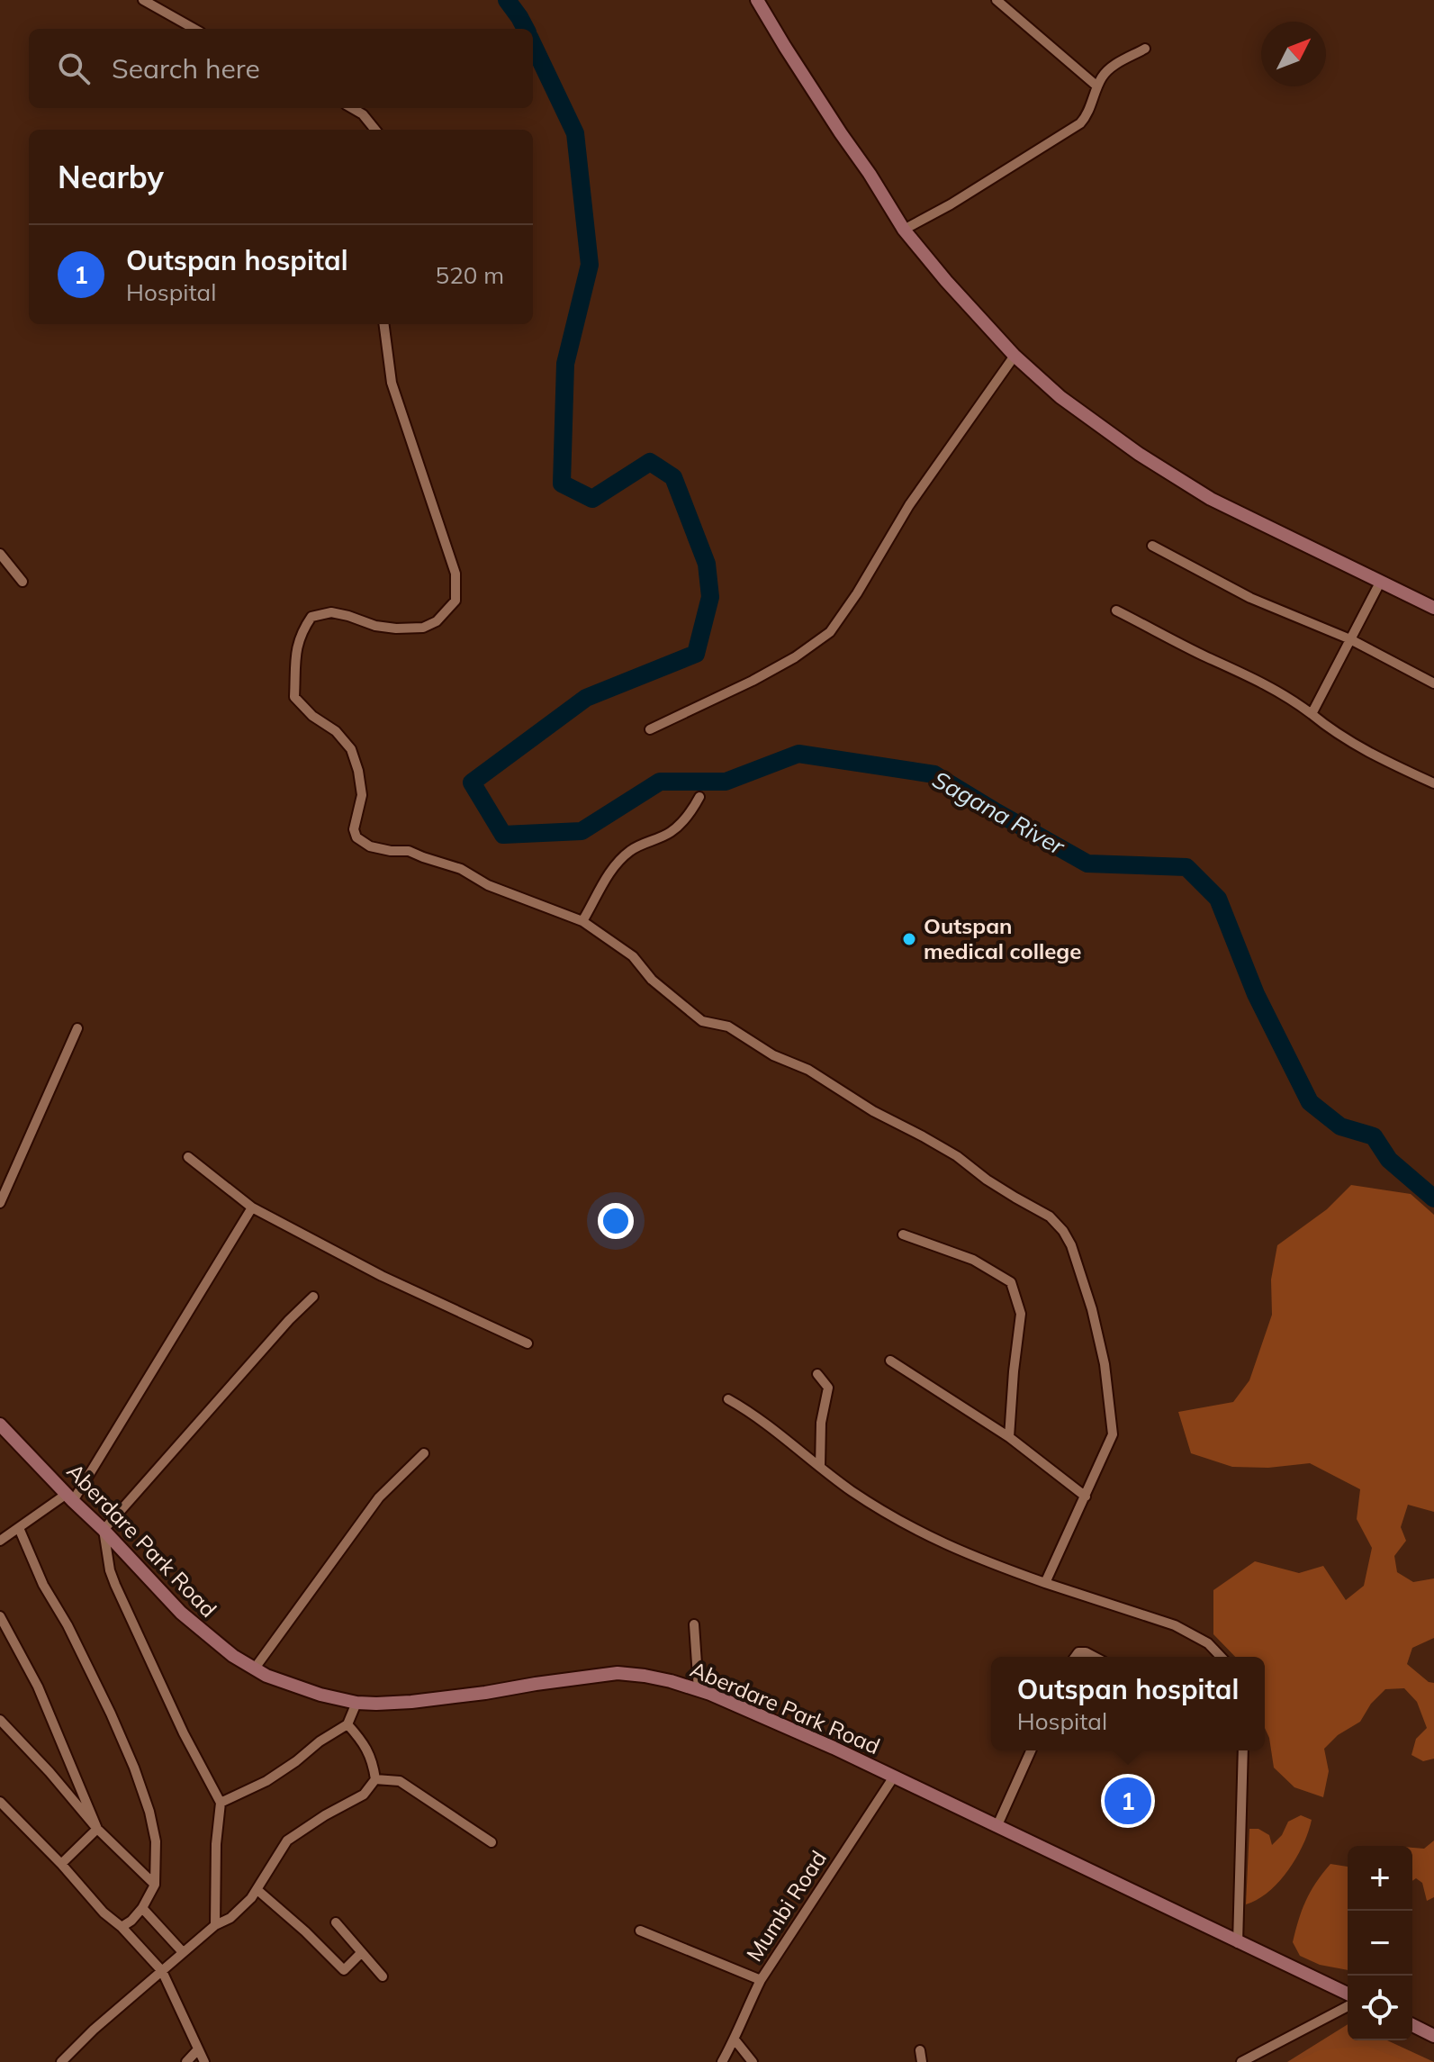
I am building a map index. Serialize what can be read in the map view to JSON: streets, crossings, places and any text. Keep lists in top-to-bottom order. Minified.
{"streets":{"street":["Aberdare Park Road","Mumbi Road"]},"crossings":[["Aberdare Park Road","Mumbi Road"]],"water":["Sagana River"],"places":["Outspan medical college"],"north":"top right","page":{"search":"Search here","heading":"Nearby","list":[{"mark":"1","name":"Outspan hospital","note":"Hospital","value":"520 m"}],"popup":["Outspan hospital","Hospital"],"pins":"1","map_buttons":["+","−"]}}
